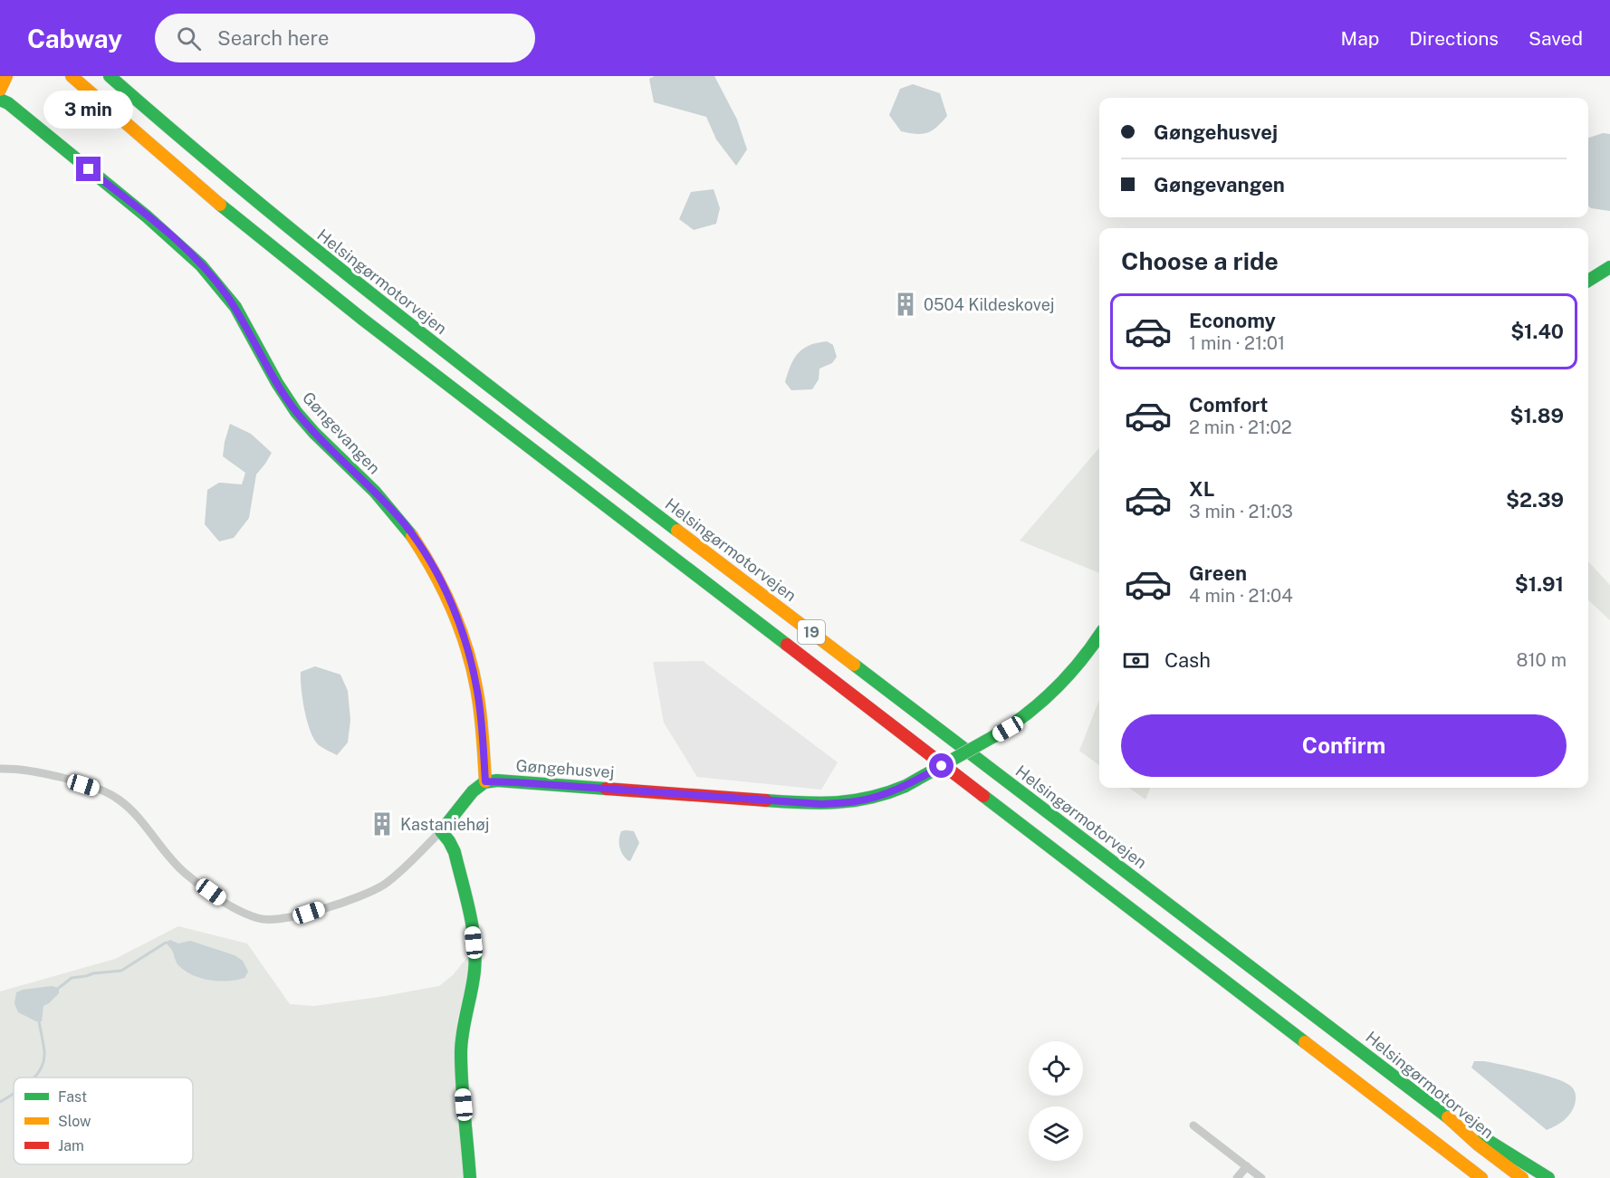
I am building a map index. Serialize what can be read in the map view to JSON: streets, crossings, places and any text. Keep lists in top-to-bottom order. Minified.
{"streets":{"main road":["Helsingørmotorvejen","Gøngevangen","19","Gøngehusvej"]},"crossings":[["Gøngevangen","Gøngehusvej"]],"places":{"building":["0504 Kildeskovej","Kastaniehøj"]},"legend":["Fast","Slow","Jam"],"page":{"header":"Cabway","search":"Search here","nav":["Map","Directions","Saved"],"bubble":"3 min","banner":["Gøngehusvej","Gøngevangen"],"heading":"Choose a ride","list":[{"name":"Economy","note":"1 min · 21:01","value":"$1.40"},{"name":"Comfort","note":"2 min · 21:02","value":"$1.89"},{"name":"XL","note":"3 min · 21:03","value":"$2.39"},{"name":"Green","note":"4 min · 21:04","value":"$1.91"}],"pay":["Cash","810 m"],"buttons":"Confirm"}}
